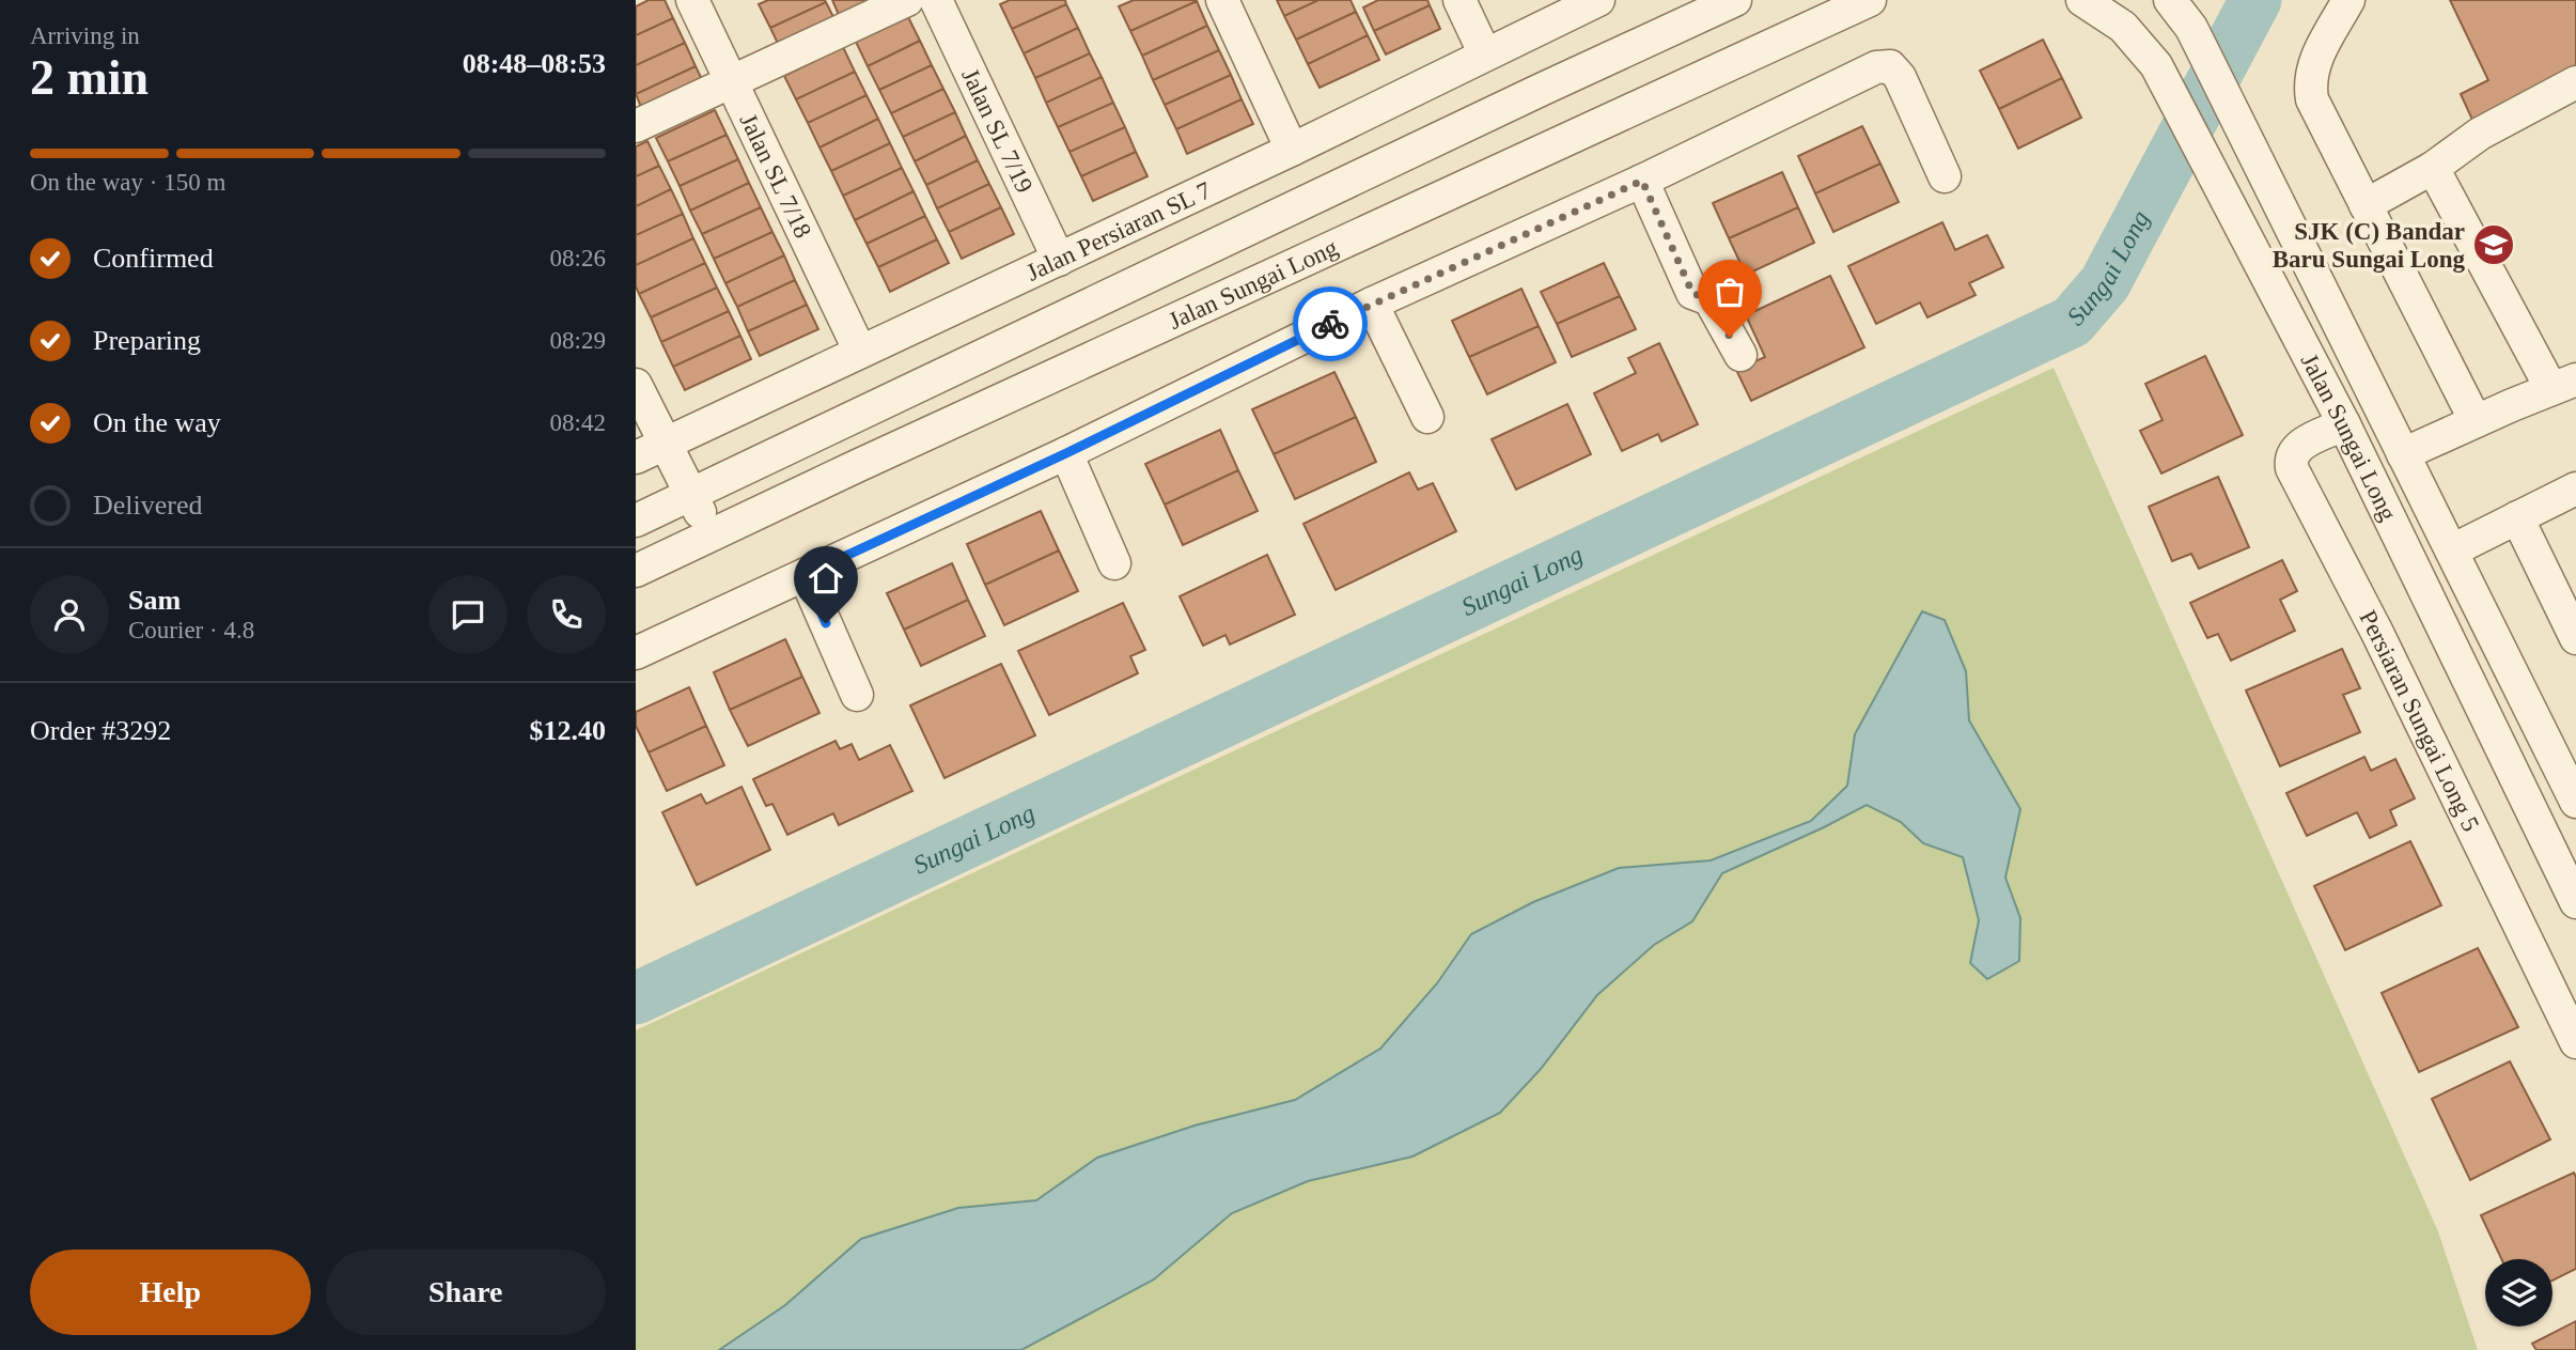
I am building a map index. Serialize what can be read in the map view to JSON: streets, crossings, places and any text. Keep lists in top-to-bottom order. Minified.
{"streets":{"street":["Jalan SL 7/19","Jalan SL 7/18","Jalan Persiaran SL 7","Jalan Sungai Long","Persiaran Sungai Long 5"]},"crossings":[["Jalan SL 7/19","Jalan Persiaran SL 7"],["Jalan SL 7/18","Jalan Persiaran SL 7"],["Jalan Sungai Long","Persiaran Sungai Long 5"]],"water":["Sungai Long"],"places":{"school or university":["SJK (C) Bandar Baru Sungai Long"]},"page":{"heading":["2 min","Arriving in","08:48–08:53"],"panel":["Sam","Courier · 4.8","Order #3292","$12.40"],"bar":"On the way · 150 m","list":[["Confirmed","08:26"],["Preparing","08:29"],["On the way","08:42"],"Delivered"],"buttons":["Help","Share"]}}
